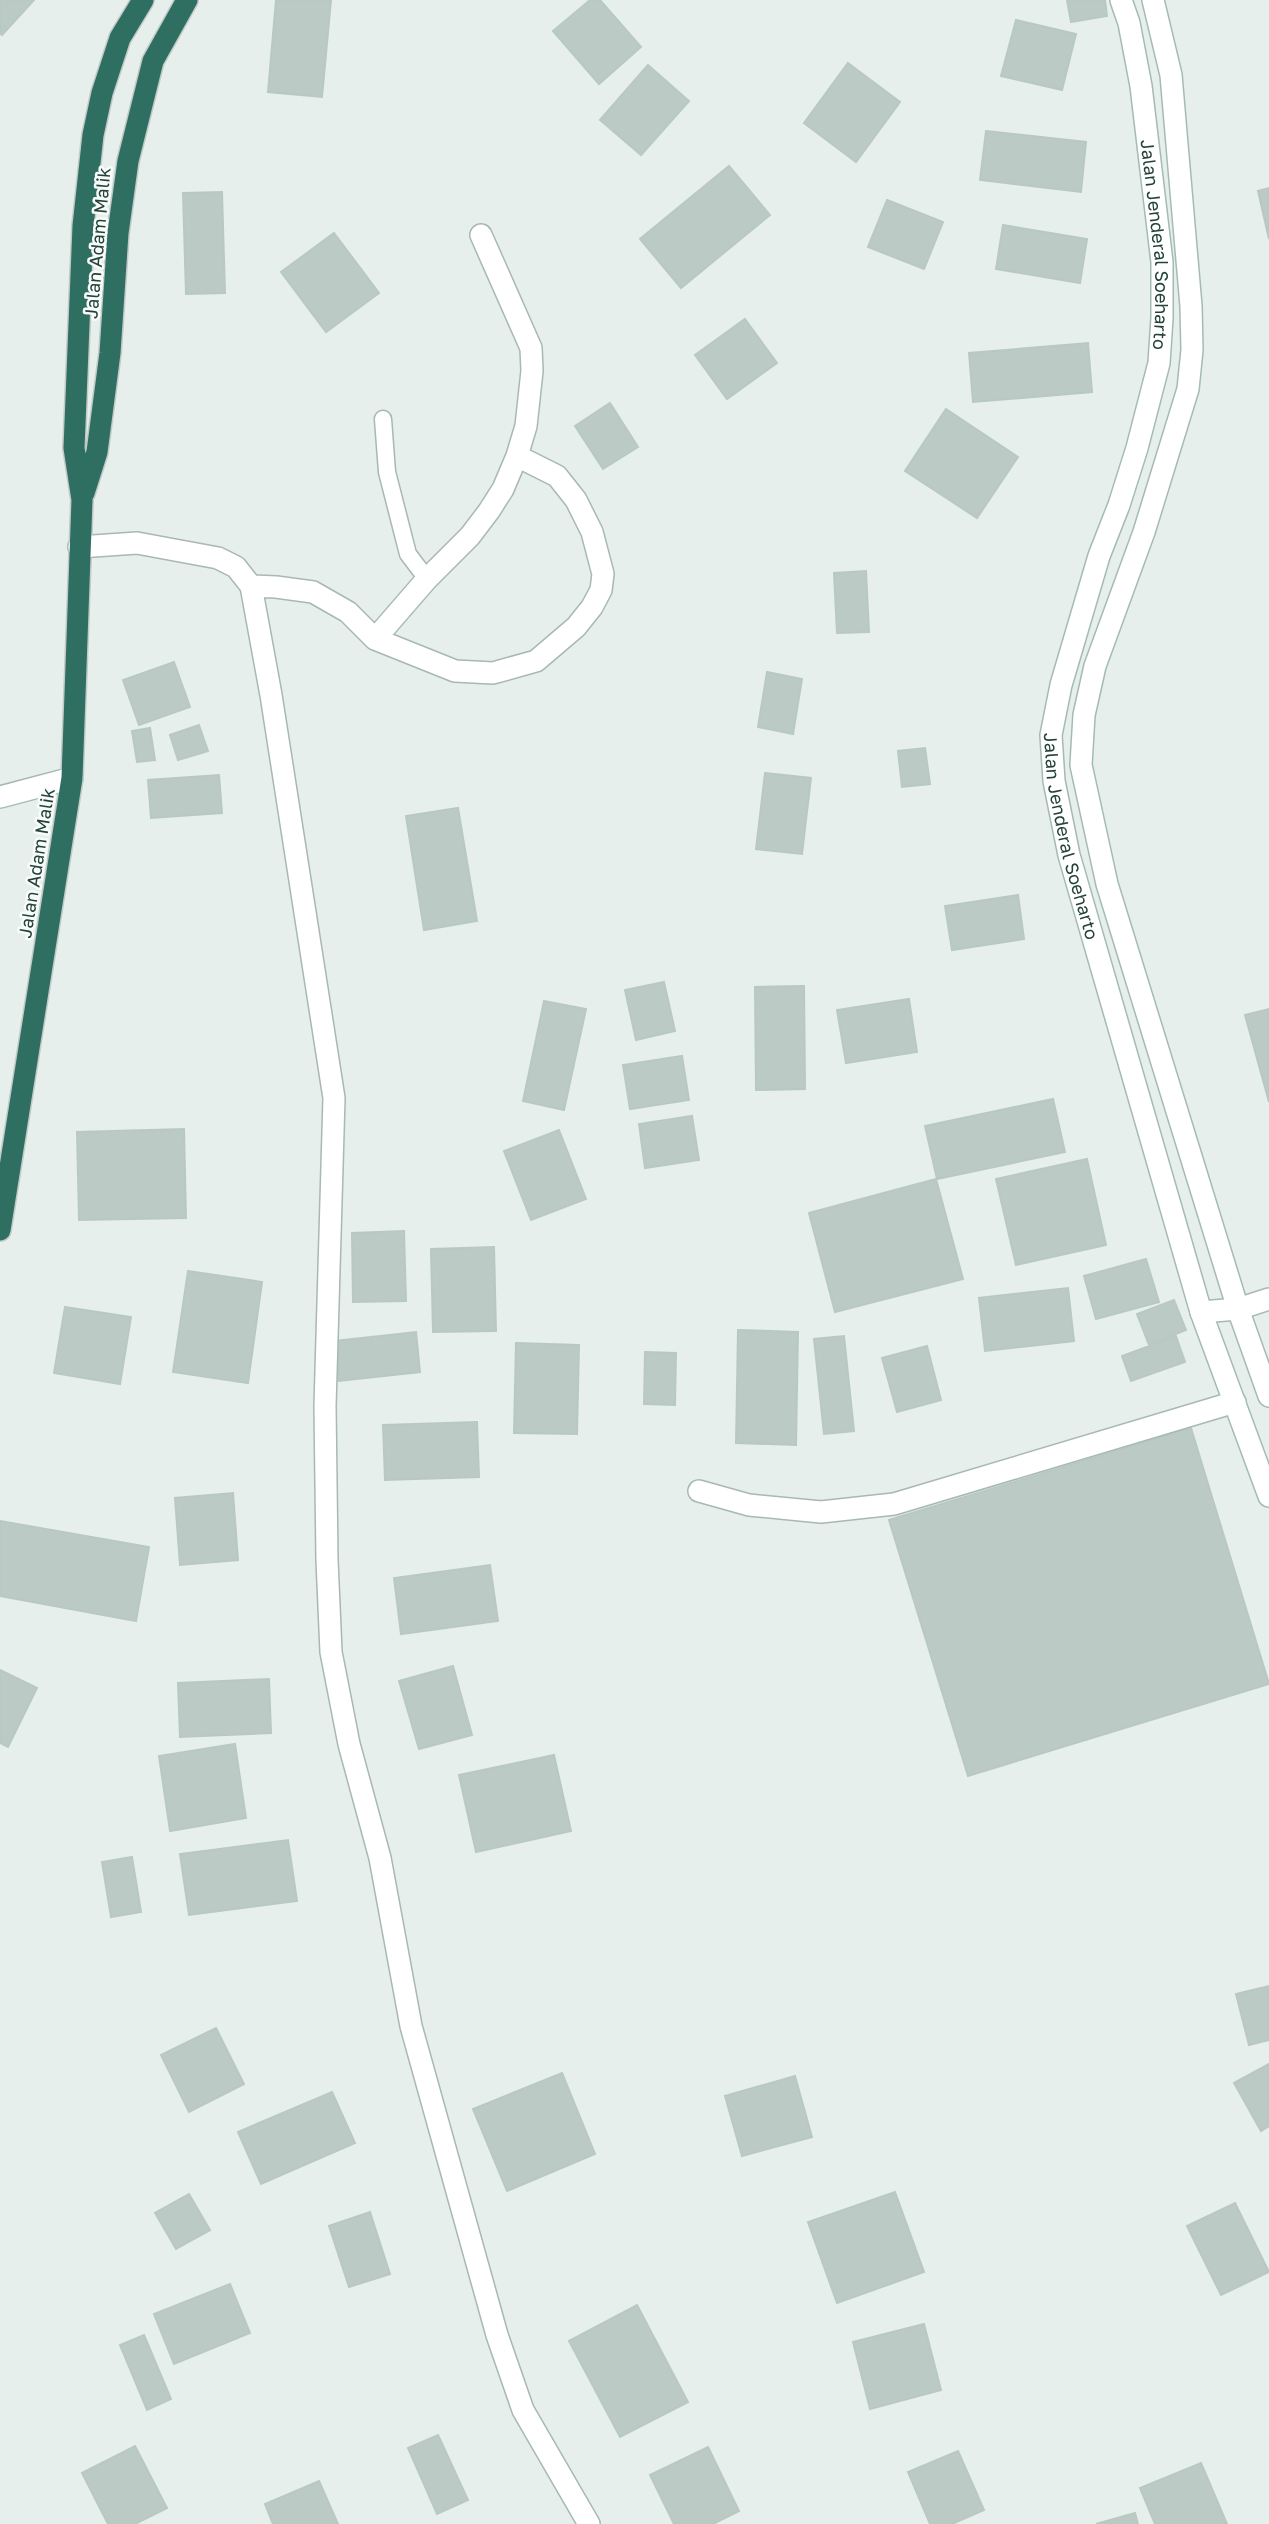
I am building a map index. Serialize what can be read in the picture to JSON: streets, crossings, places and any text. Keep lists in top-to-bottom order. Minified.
{"streets":{"highway":["Jalan Adam Malik"],"street":["Jalan Jenderal Soeharto"]}}
